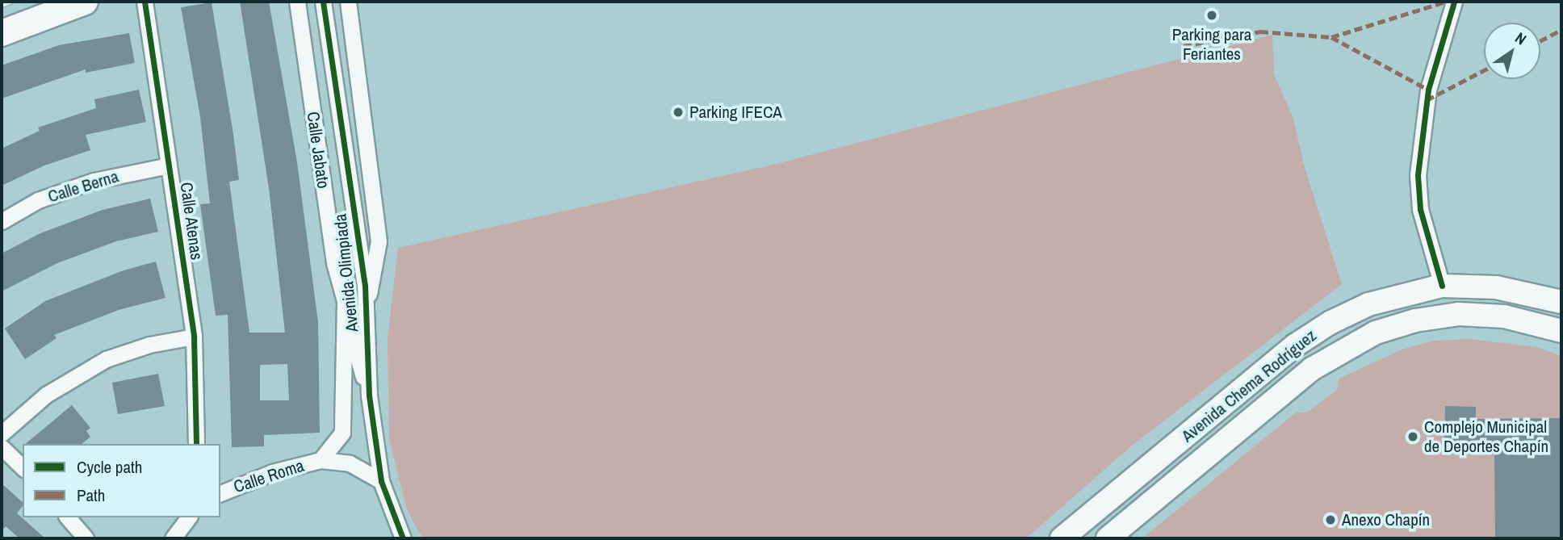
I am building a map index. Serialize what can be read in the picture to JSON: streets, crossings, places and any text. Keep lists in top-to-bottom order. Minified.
{"streets":{"main road":["Avenida Chema Rodríguez"],"street":["Calle Jabato","Calle Berna","Calle Atenas","Avenida Olimpiada","Calle Roma"]},"crossings":[["Calle Jabato","Calle Roma"],["Calle Berna","Calle Atenas"]],"places":["Parking para Feriantes","Parking IFECA","Complejo Municipal de Deportes Chapín","Anexo Chapín"],"legend":["Cycle path","Path"],"north":"top right"}
